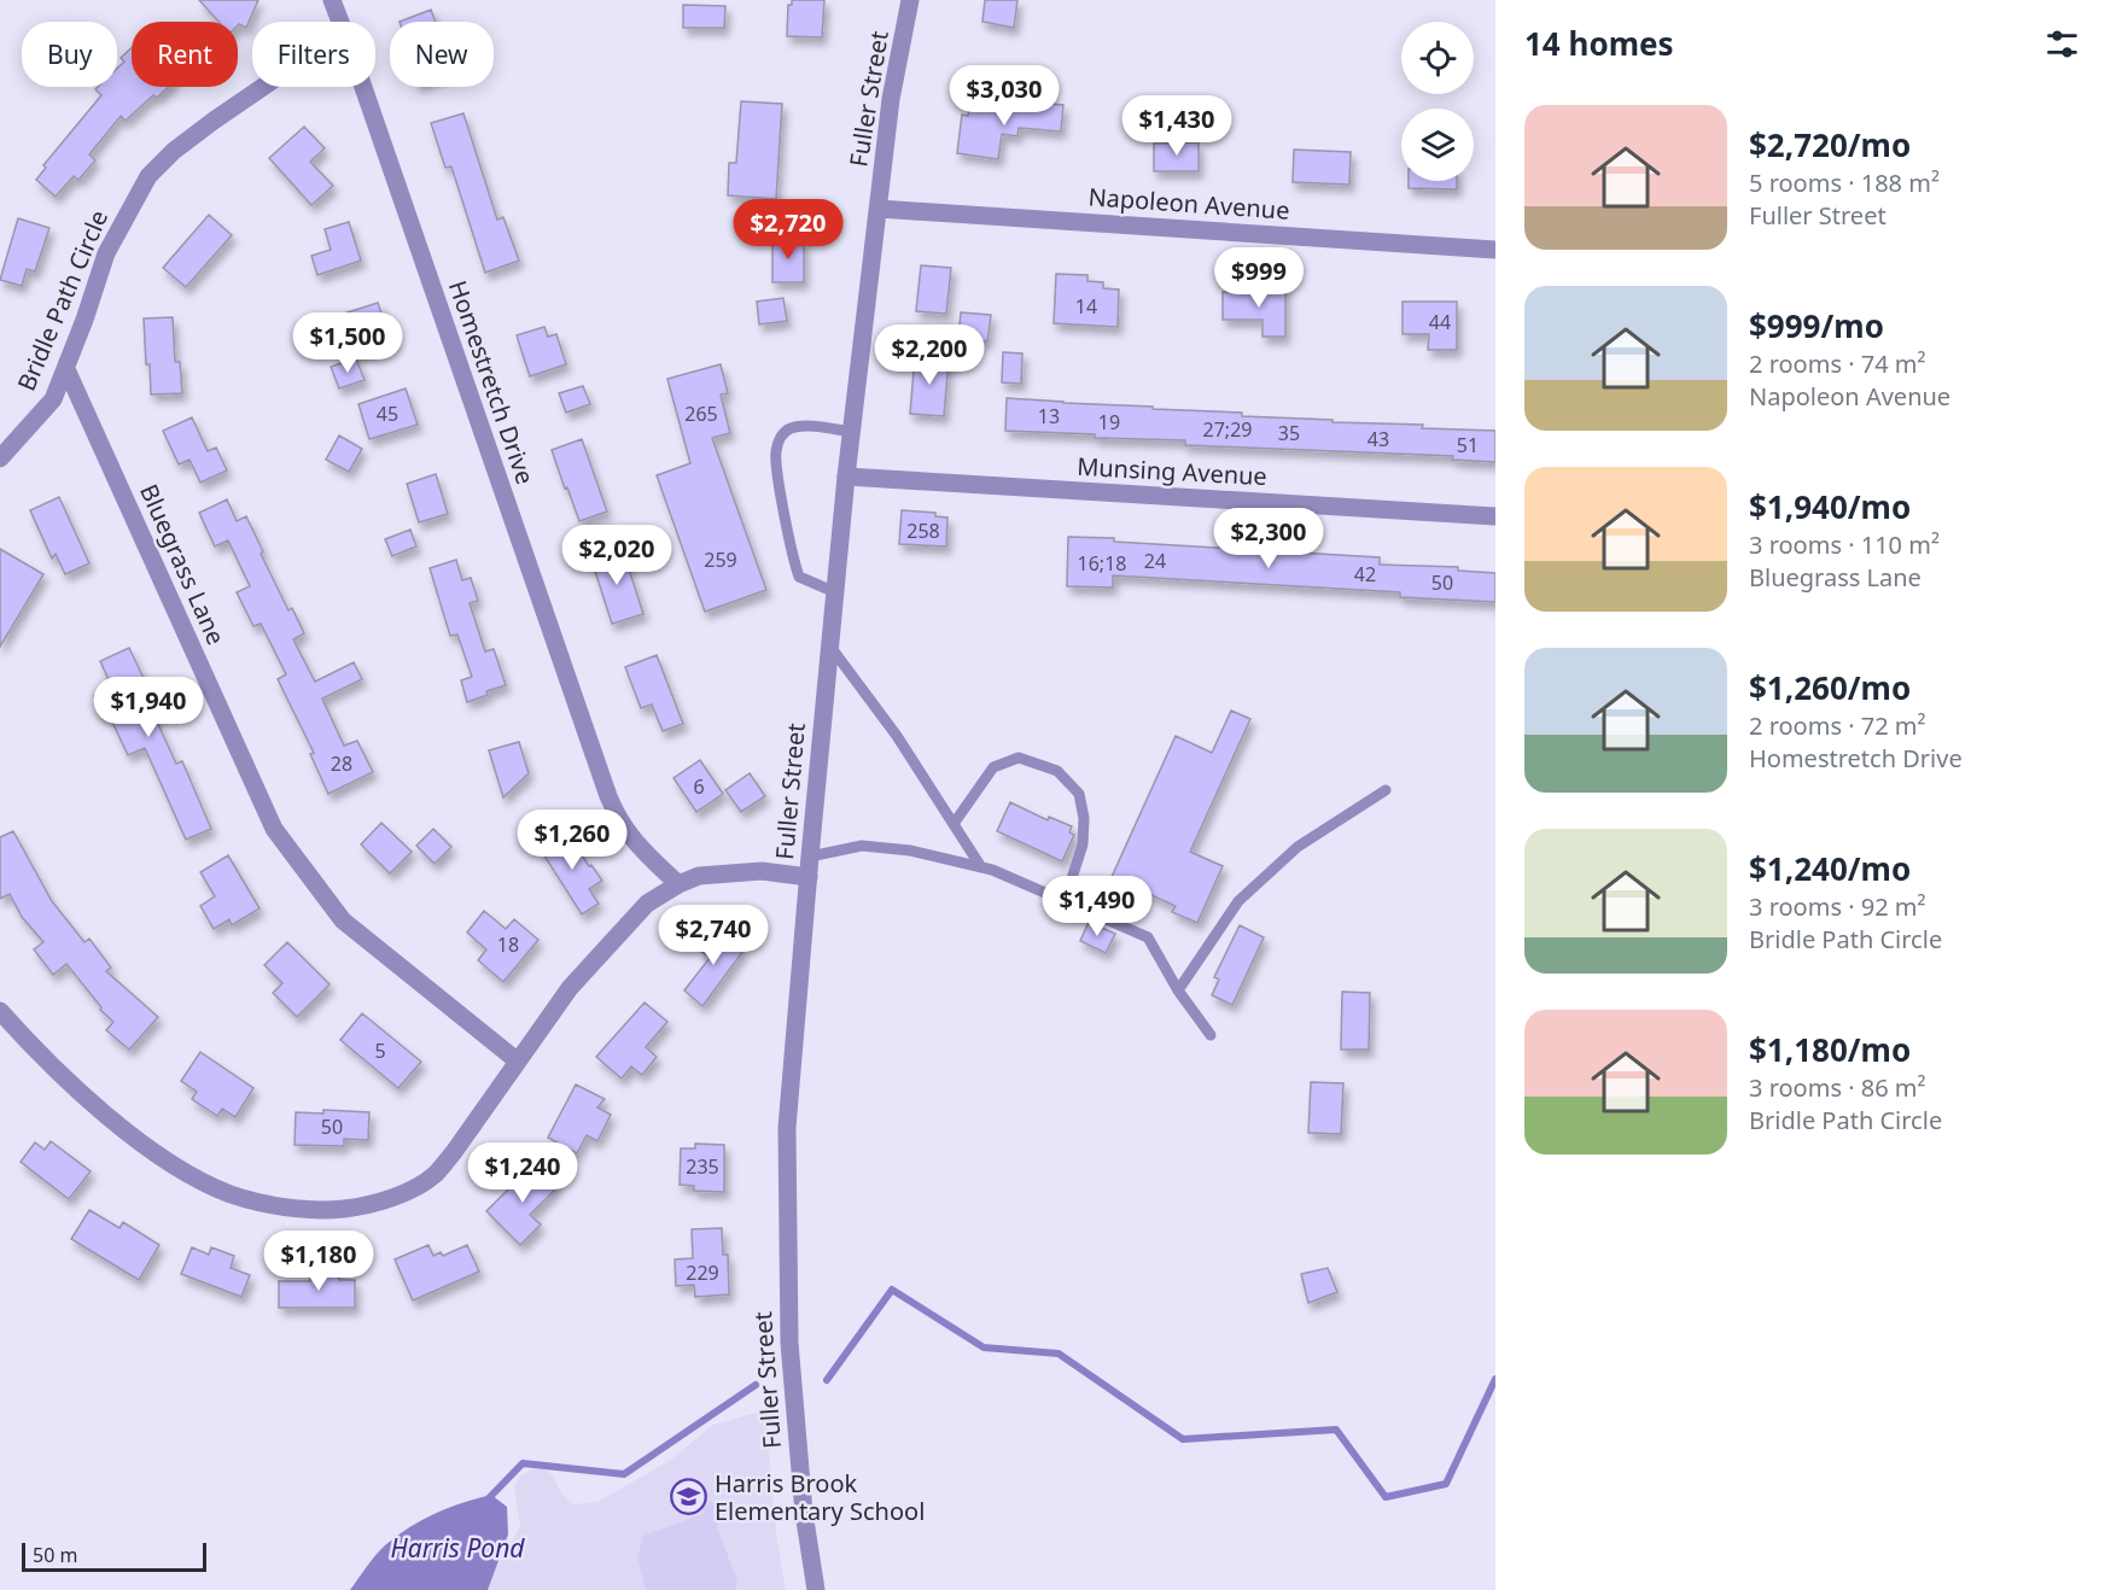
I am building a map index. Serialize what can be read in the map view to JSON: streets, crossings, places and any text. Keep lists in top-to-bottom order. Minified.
{"streets":{"street":["Fuller Street","Napoleon Avenue","Bridle Path Circle","Homestretch Drive","Munsing Avenue","Bluegrass Lane"]},"crossings":[["Fuller Street","Napoleon Avenue"],["Fuller Street","Munsing Avenue"],["Bridle Path Circle","Bluegrass Lane"]],"water":["Harris Pond"],"places":{"school or university":["Harris Brook Elementary School"]},"house_numbers":["14","44","45","265","13","19","27;29","35","43","51","258","259","24","16;18","42","50","28","6","18","5","50","235","229"],"scale_bar":"50 m","page":{"heading":"14 homes","chip":["Buy","Rent","Filters","New"],"price":["$3,030","$1,430","$2,720","$999","$1,500","$2,200","$2,300","$2,020","$1,940","$1,260","$1,490","$2,740","$1,240","$1,180"],"list":[{"name":"$2,720/mo","note":"5 rooms · 188 m² · Fuller Street"},{"name":"$999/mo","note":"2 rooms · 74 m² · Napoleon Avenue"},{"name":"$1,940/mo","note":"3 rooms · 110 m² · Bluegrass Lane"},{"name":"$1,260/mo","note":"2 rooms · 72 m² · Homestretch Drive"},{"name":"$1,240/mo","note":"3 rooms · 92 m² · Bridle Path Circle"},{"name":"$1,180/mo","note":"3 rooms · 86 m² · Bridle Path Circle"}],"scale":"50 m"}}
